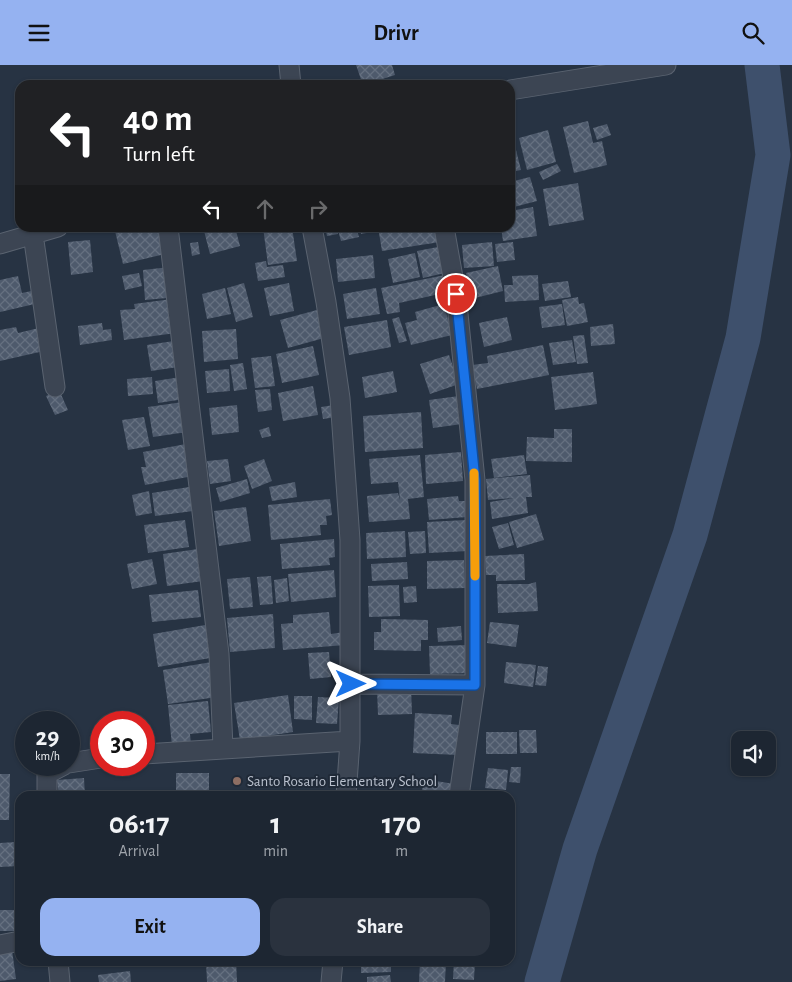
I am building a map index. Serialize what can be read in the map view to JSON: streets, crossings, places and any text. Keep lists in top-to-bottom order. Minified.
{"places":["Santo Rosario Elementary School"],"page":{"header":"Drivr","turn":["40 m","Turn left"],"speed":"29 km/h","limit":"30","eta":["06:17","Arrival","1","min","170","m"],"buttons":["Exit","Share"]}}
